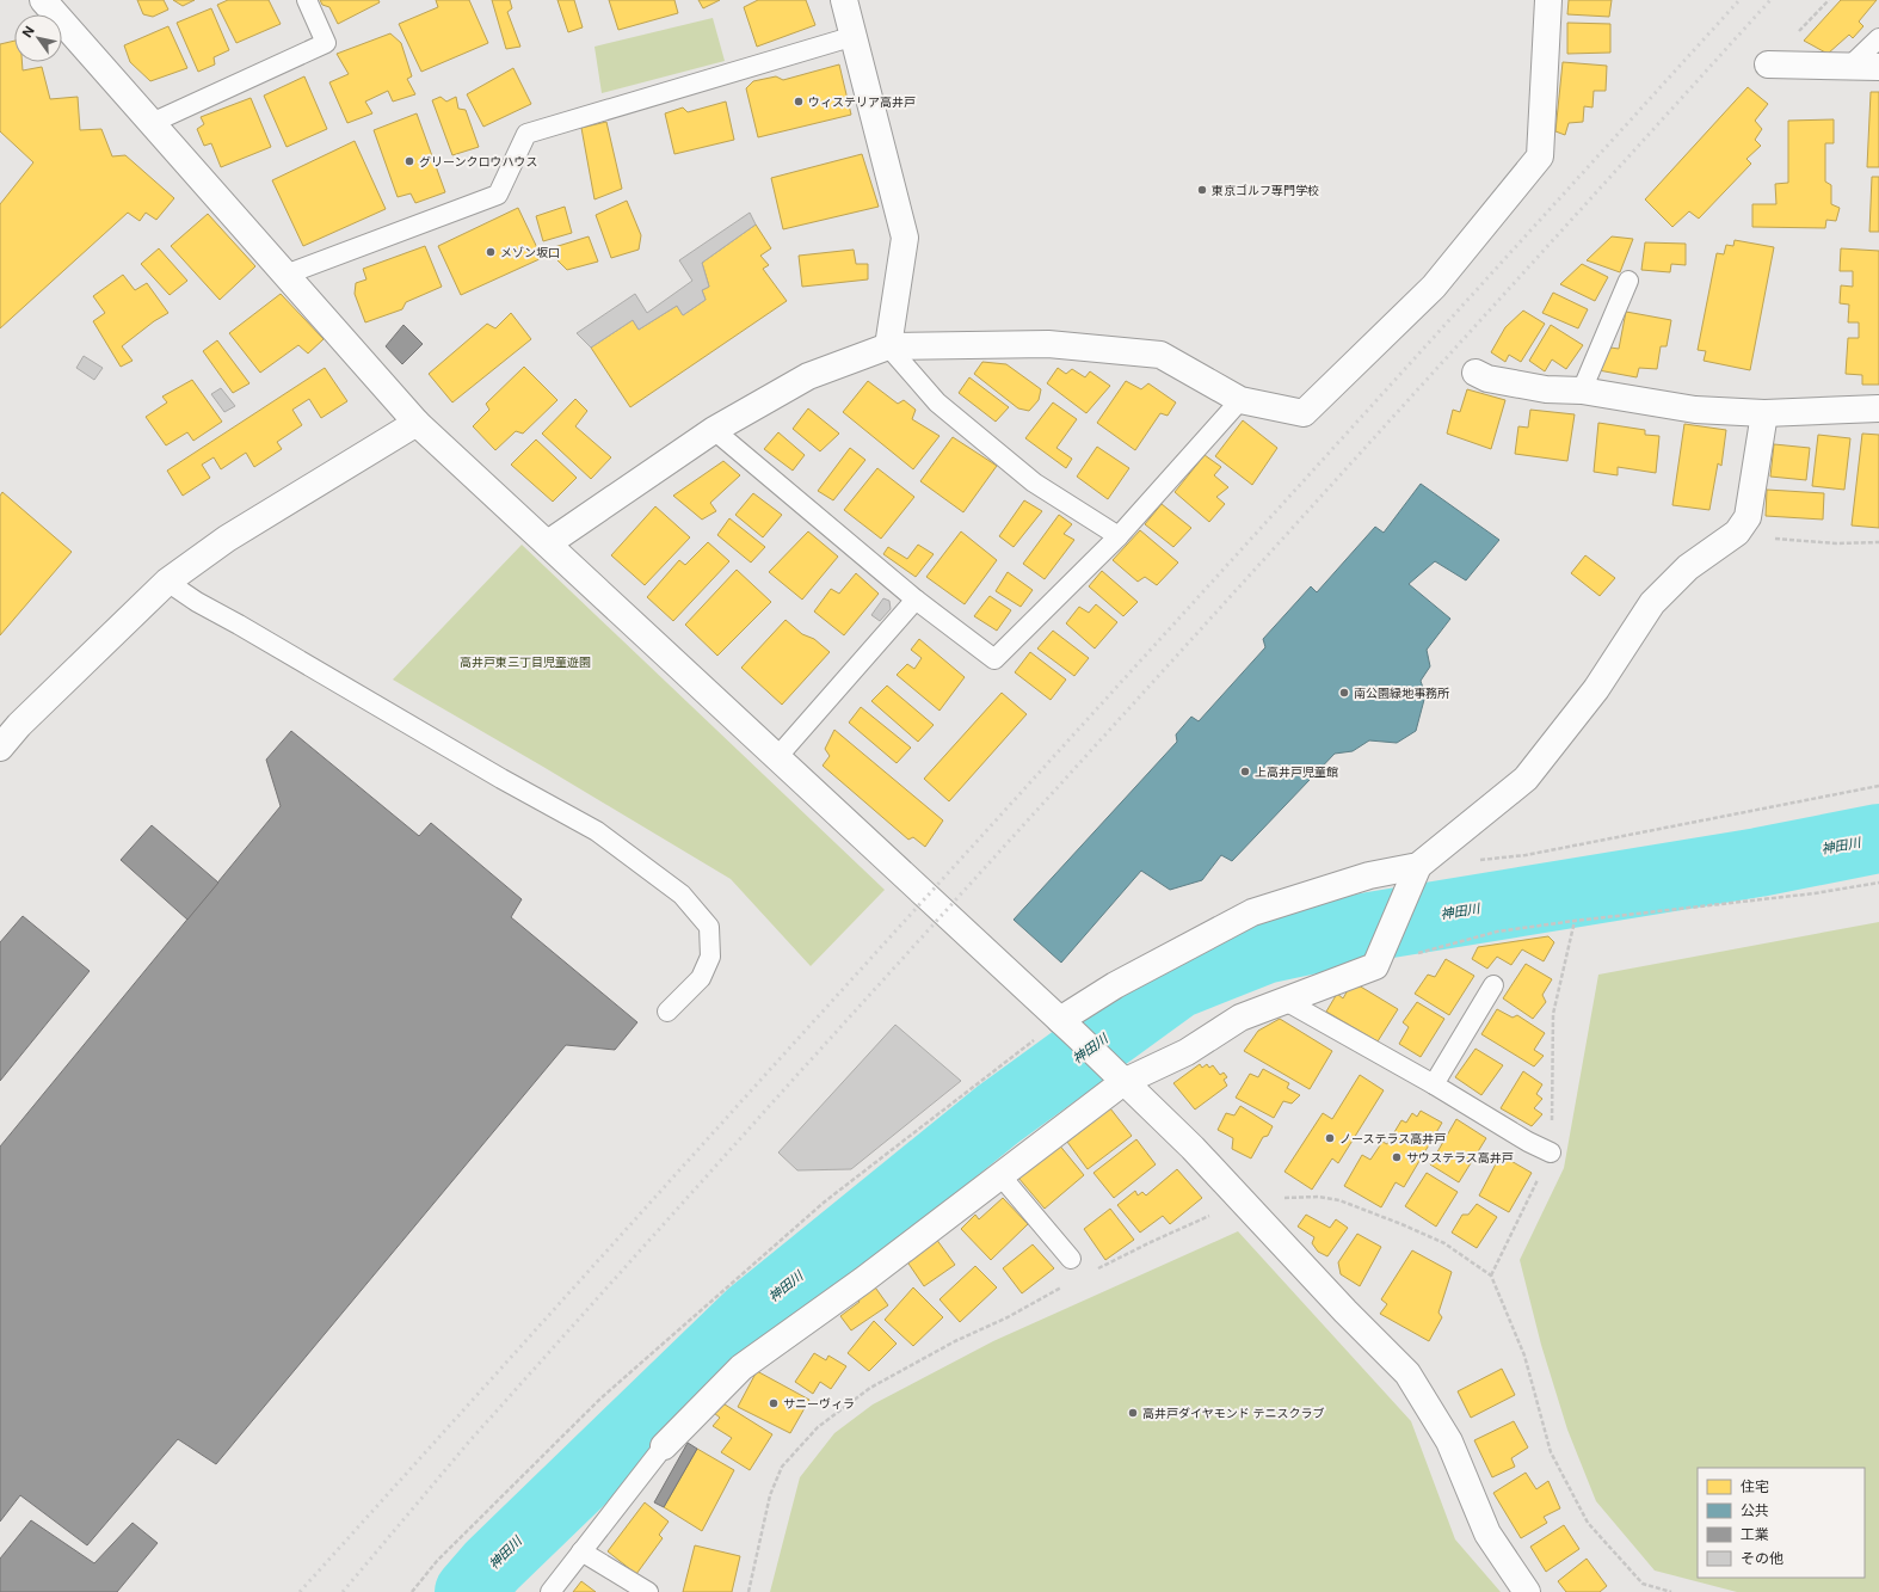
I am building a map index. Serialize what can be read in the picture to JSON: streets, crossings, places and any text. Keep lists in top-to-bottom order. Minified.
{"water":["神田川"],"parks":["高井戸東三丁目児童遊園"],"places":["ウィステリア高井戸","グリーンクロウハウス","東京ゴルフ専門学校","メゾン坂口","南公園緑地事務所","上高井戸児童館","ノーステラス高井戸","サウステラス高井戸","サニーヴィラ","高井戸ダイヤモンド テニスクラブ"],"legend":["住宅","公共","工業","その他"],"north":"top left"}
